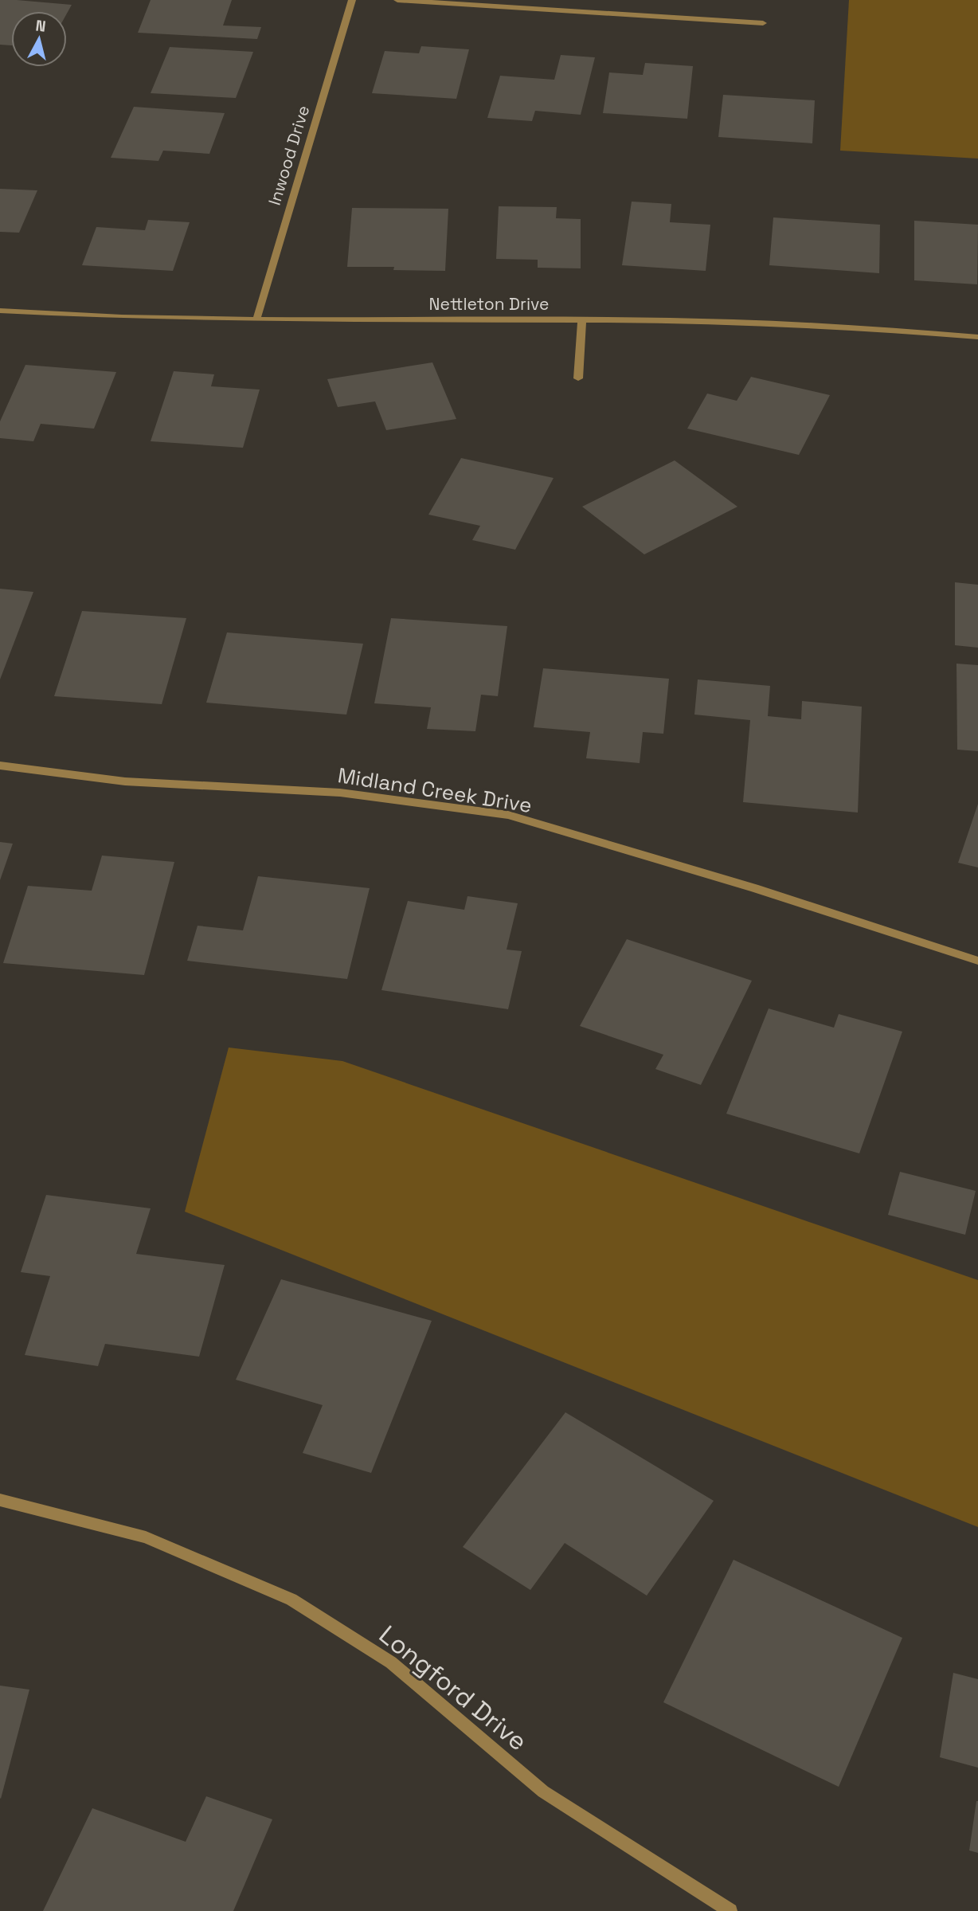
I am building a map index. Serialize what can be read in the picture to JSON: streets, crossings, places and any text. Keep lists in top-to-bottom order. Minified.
{"streets":{"street":["Inwood Drive","Nettleton Drive","Midland Creek Drive","Longford Drive"]},"crossings":[["Inwood Drive","Nettleton Drive"]],"north":"top"}
